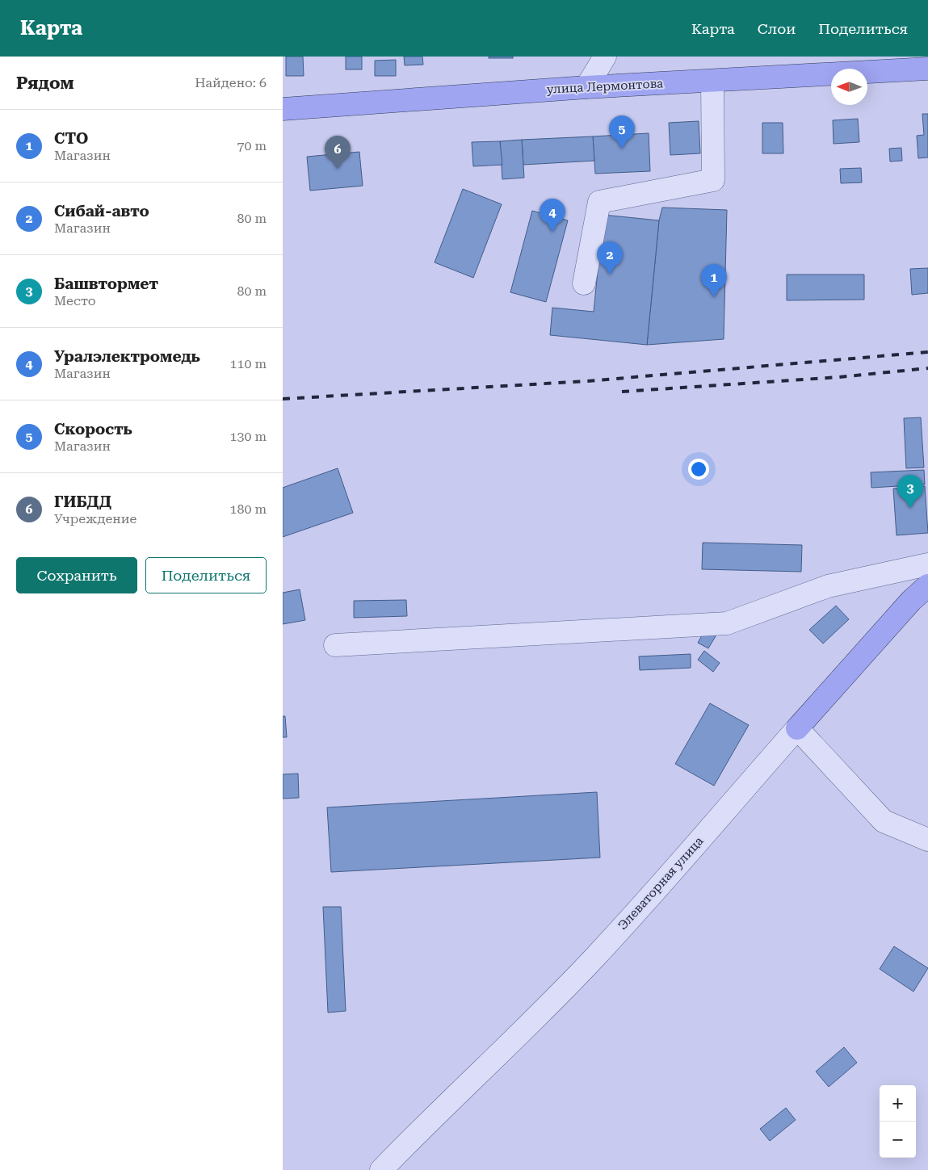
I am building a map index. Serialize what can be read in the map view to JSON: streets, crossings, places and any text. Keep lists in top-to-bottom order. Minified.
{"streets":{"main road":["улица Лермонтова","Элеваторная улица"]},"north":"left","page":{"header":"Карта","nav":["Карта","Слои","Поделиться"],"heading":["Рядом","Найдено: 6"],"list":[{"mark":"1","name":"СТО","note":"Магазин","value":"70 m"},{"mark":"2","name":"Сибай-авто","note":"Магазин","value":"80 m"},{"mark":"3","name":"Башвтормет","note":"Место","value":"80 m"},{"mark":"4","name":"Уралэлектромедь","note":"Магазин","value":"110 m"},{"mark":"5","name":"Скорость","note":"Магазин","value":"130 m"},{"mark":"6","name":"ГИБДД","note":"Учреждение","value":"180 m"}],"pins":["5","6","4","2","1","3"],"buttons":["Сохранить","Поделиться"],"map_buttons":["+","−"]}}
